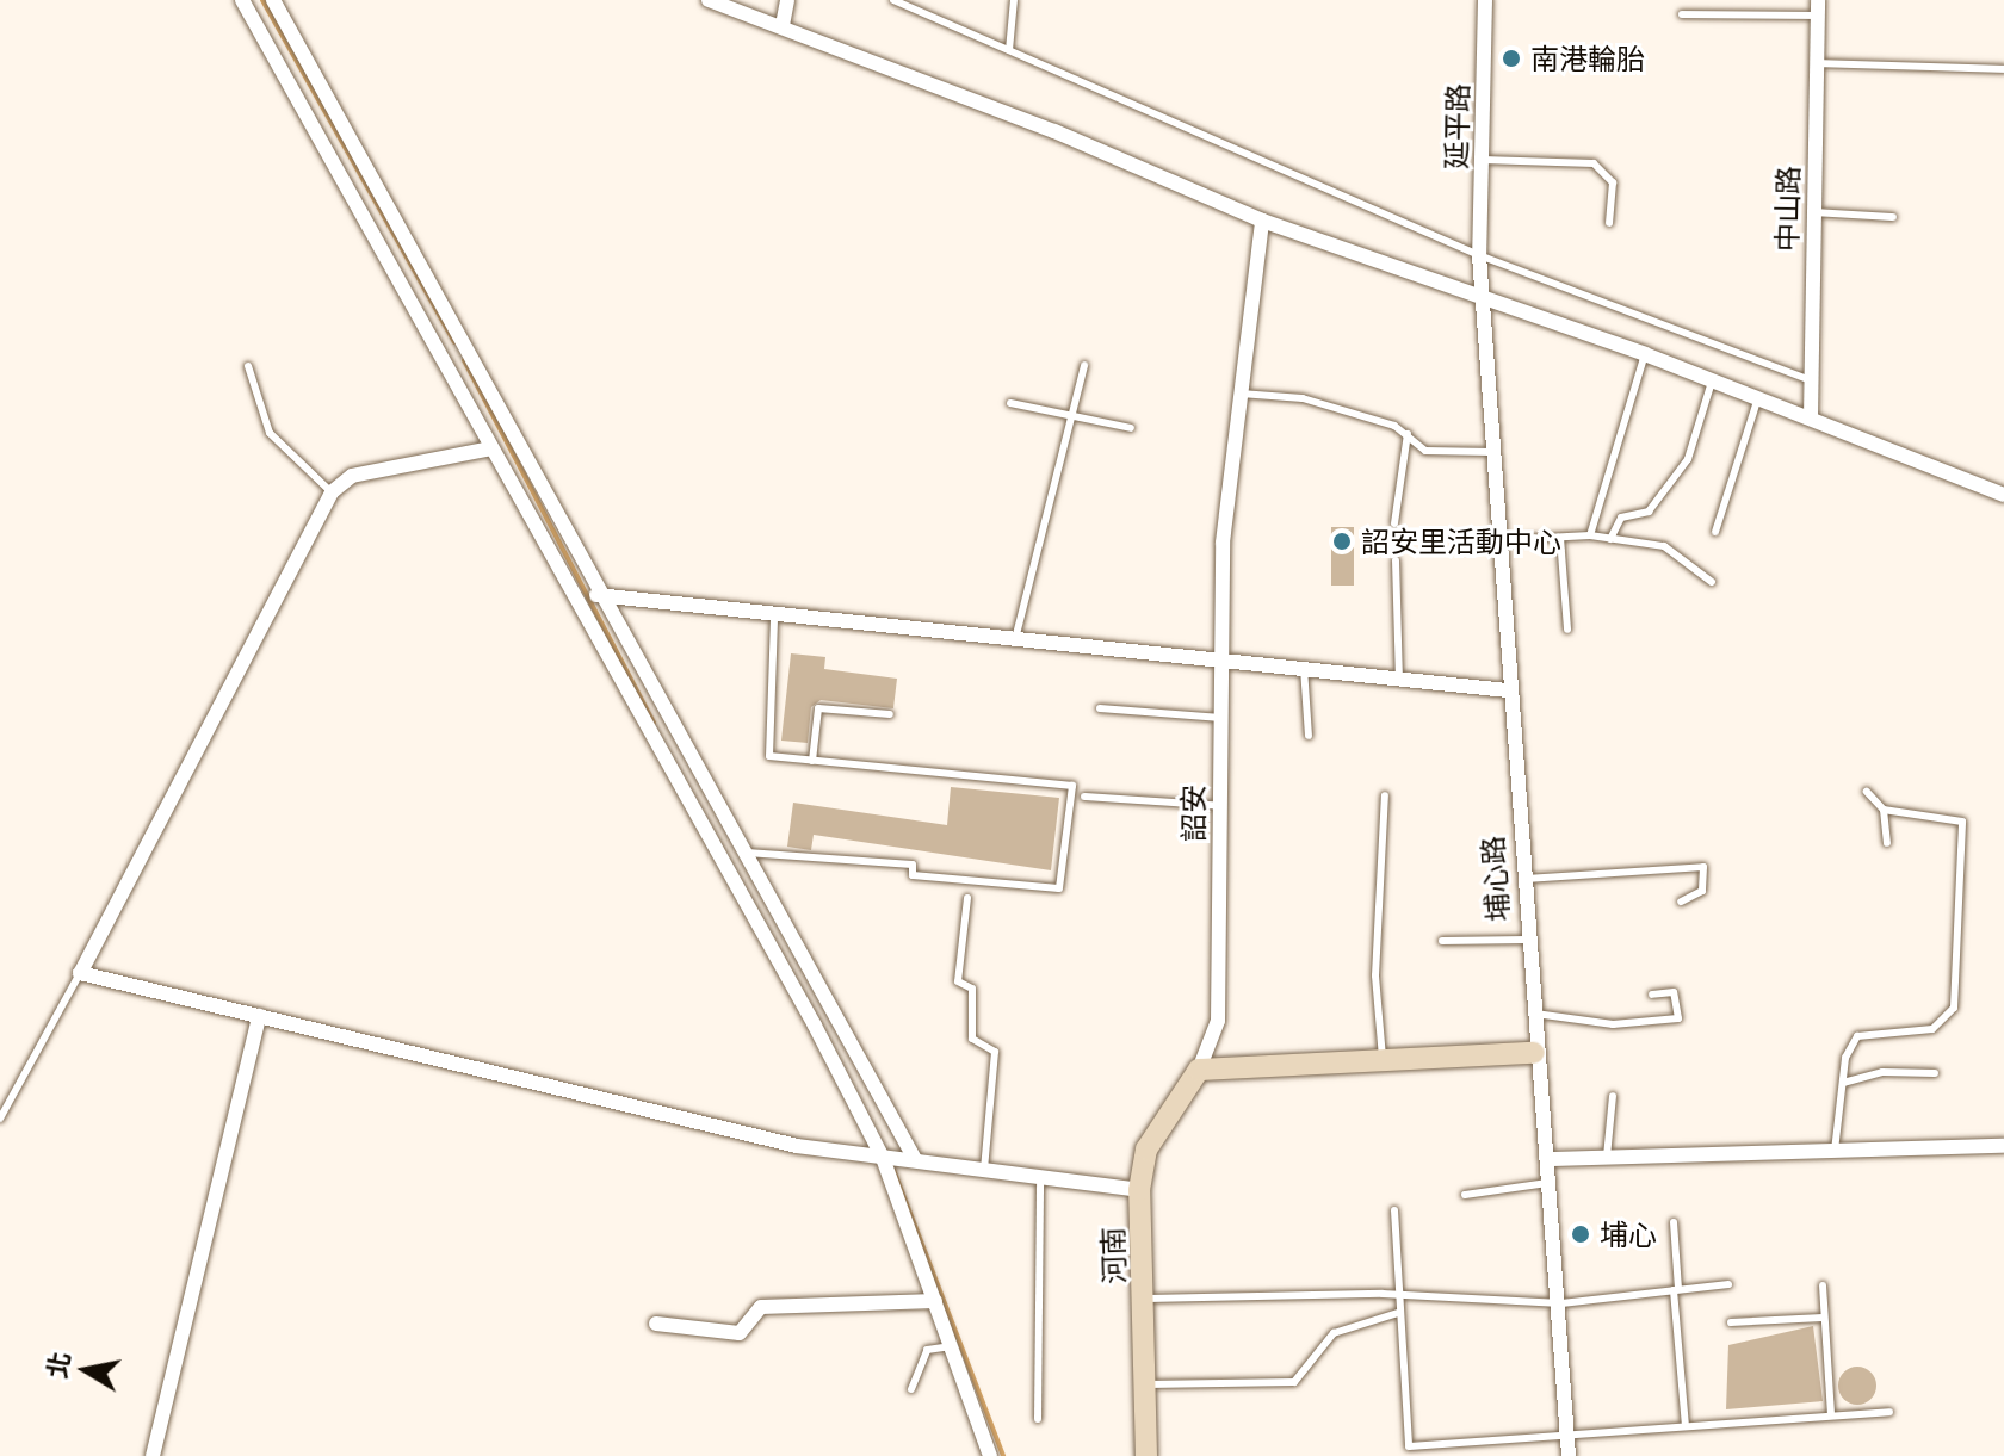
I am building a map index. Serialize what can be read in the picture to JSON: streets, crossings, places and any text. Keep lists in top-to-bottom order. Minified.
{"streets":{"street":["延平路","中山路","詔安","埔心路","河南"]},"crossings":[["延平路","埔心路"],["詔安","河南"]],"places":["南港輪胎","詔安里活動中心","埔心"],"north":"left"}
